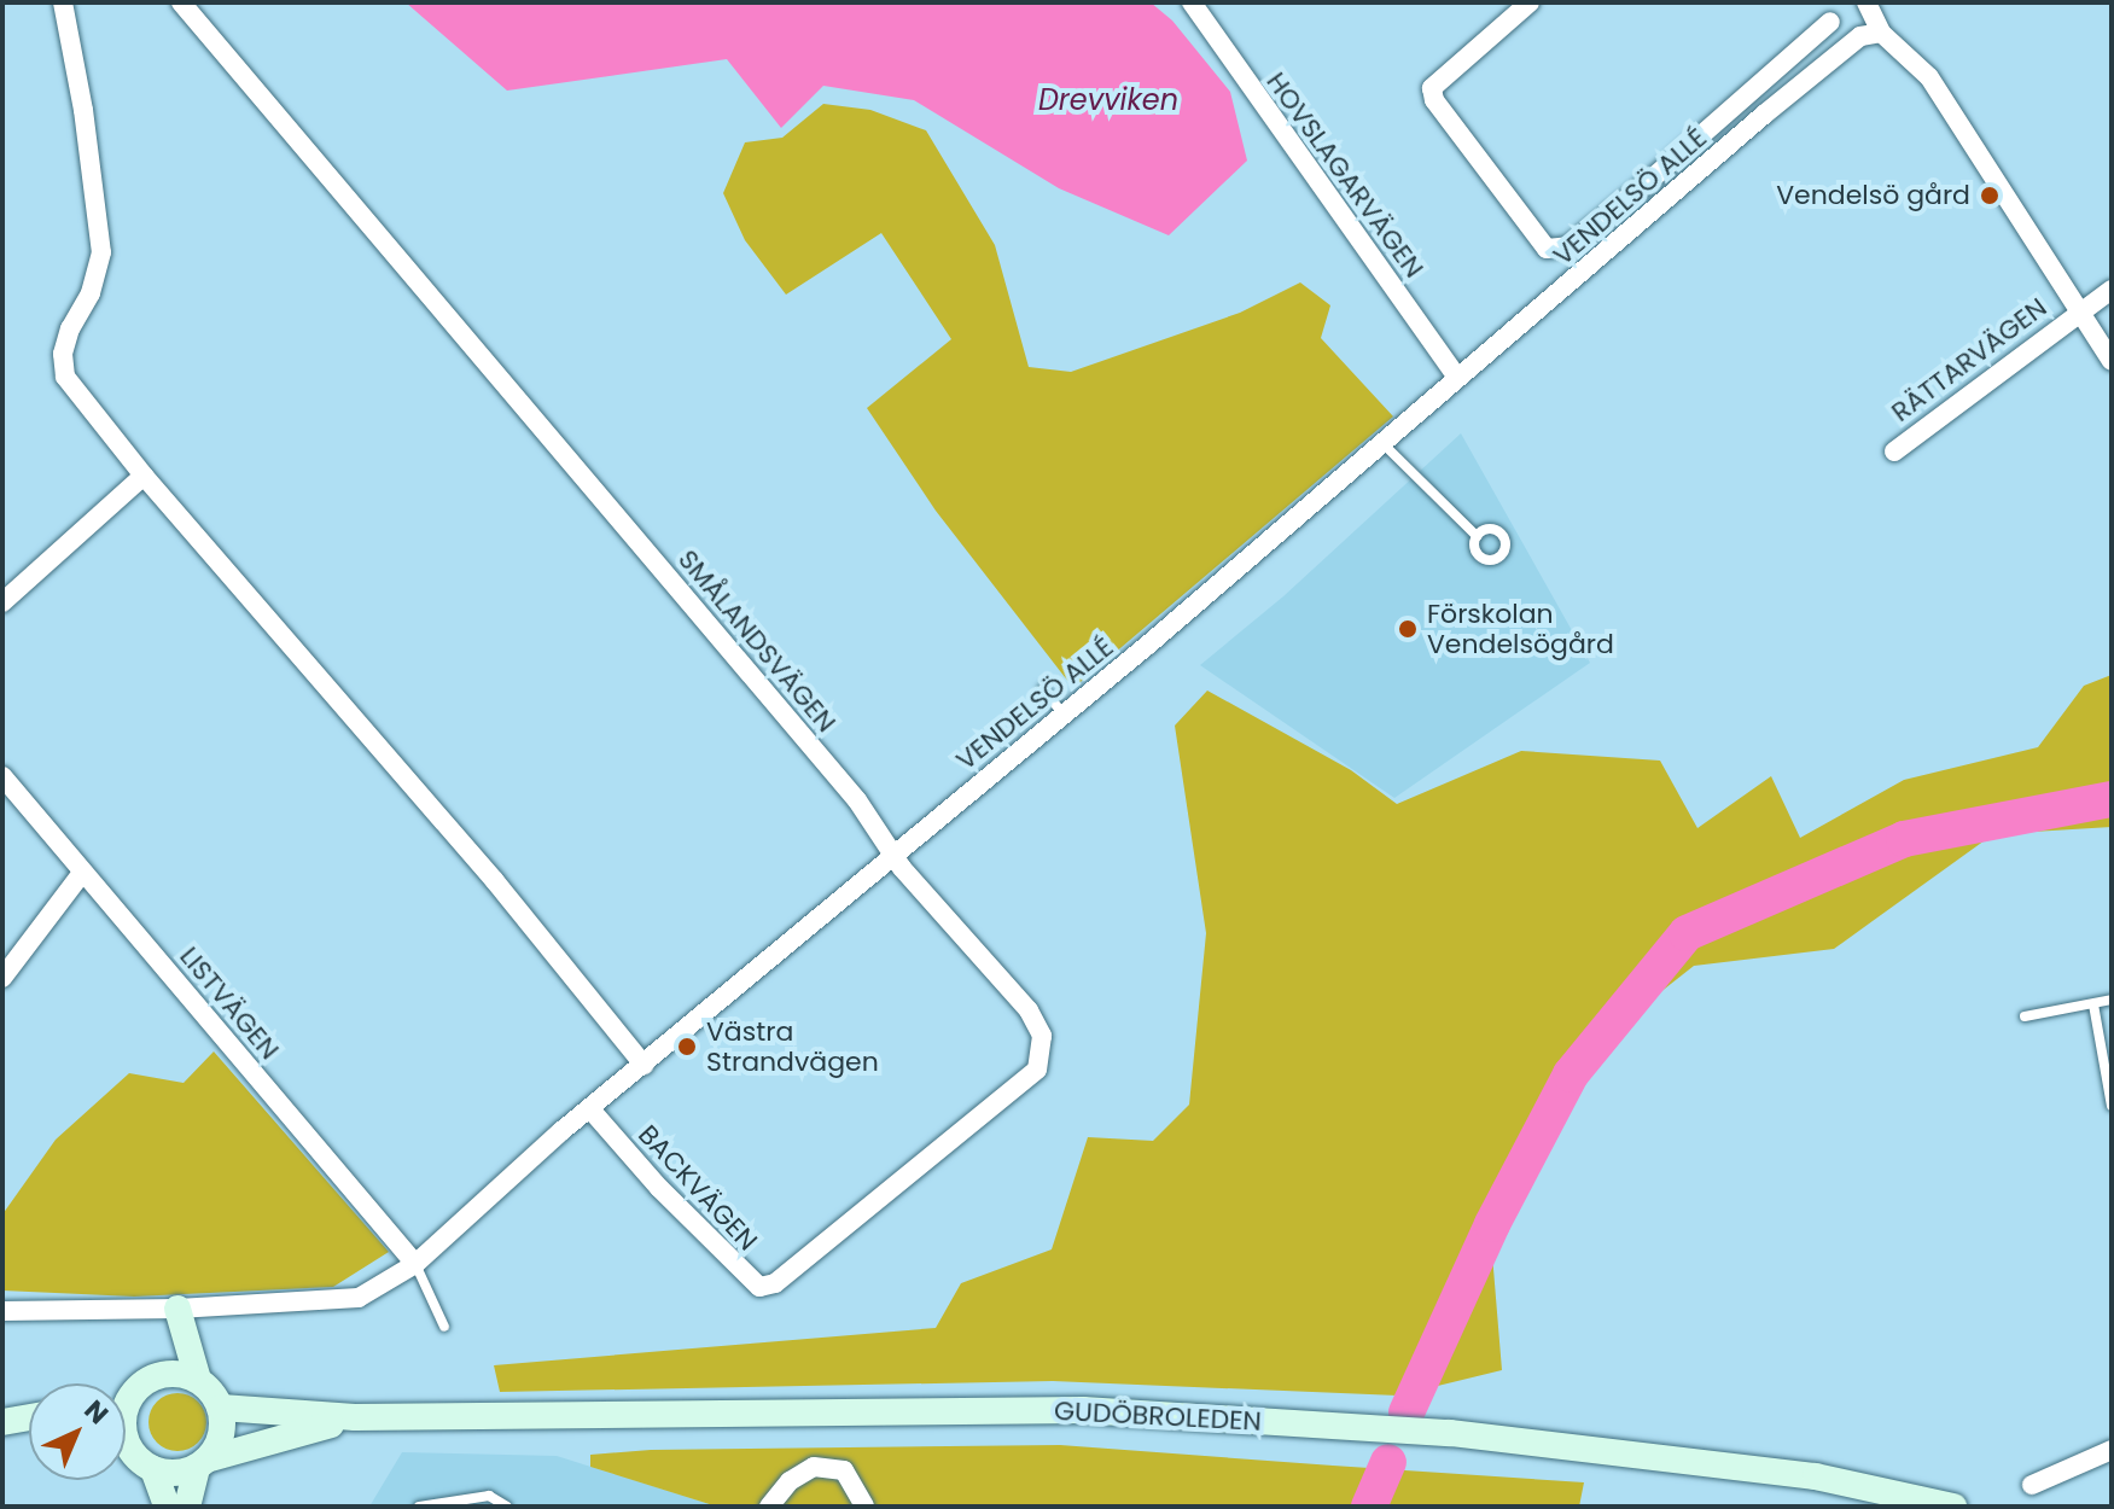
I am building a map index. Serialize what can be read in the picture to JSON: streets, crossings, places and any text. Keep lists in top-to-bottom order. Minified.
{"streets":{"main road":["GUDÖBROLEDEN"],"street":["HOVSLAGARVÄGEN","VENDELSÖ ALLÉ","RÄTTARVÄGEN","SMÅLANDSVÄGEN","LISTVÄGEN","BACKVÄGEN"]},"crossings":[["HOVSLAGARVÄGEN","VENDELSÖ ALLÉ"],["VENDELSÖ ALLÉ","SMÅLANDSVÄGEN"],["VENDELSÖ ALLÉ","LISTVÄGEN"],["VENDELSÖ ALLÉ","BACKVÄGEN"],["SMÅLANDSVÄGEN","BACKVÄGEN"]],"water":["Drevviken"],"places":["Vendelsö gård","Förskolan Vendelsögård","Västra Strandvägen"],"north":"top right"}
